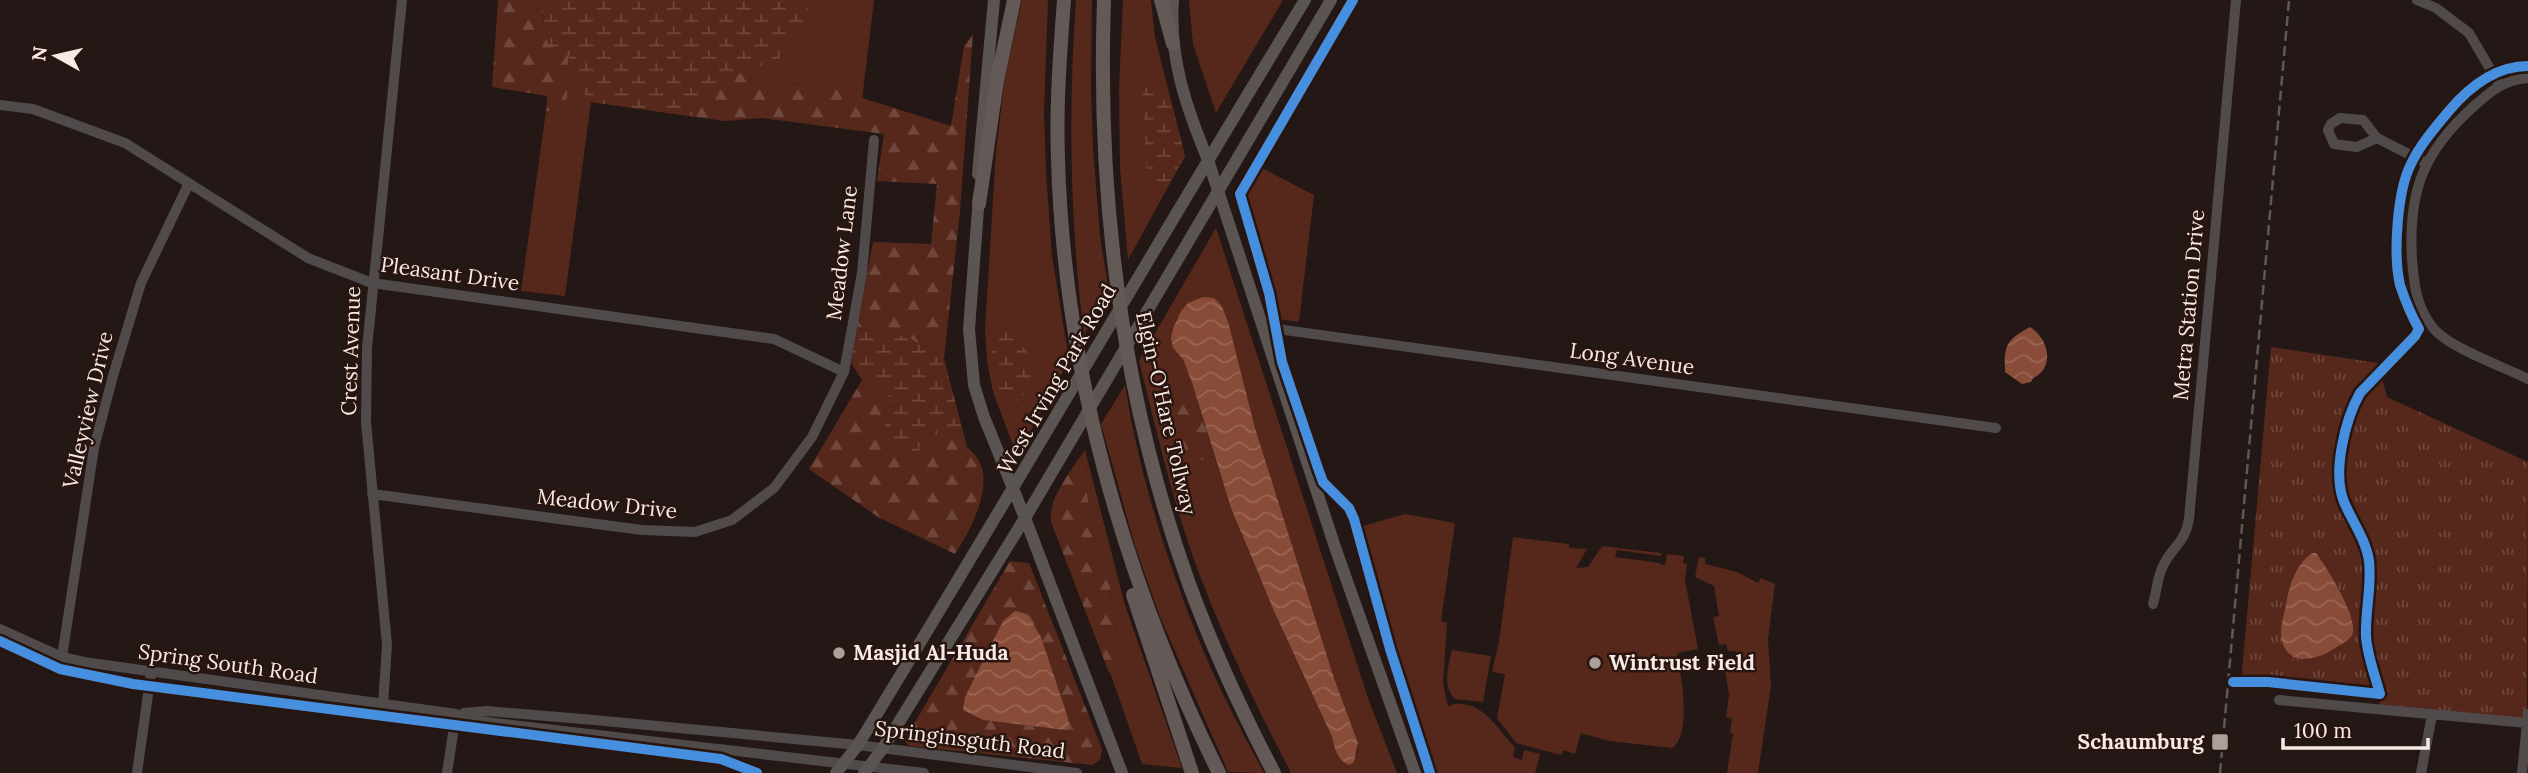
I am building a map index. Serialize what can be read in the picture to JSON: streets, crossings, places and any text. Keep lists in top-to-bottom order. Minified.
{"streets":{"highway":["Elgin-O'Hare Tollway"],"main road":["West Irving Park Road"],"street":["Meadow Lane","Pleasant Drive","Metra Station Drive","Crest Avenue","Long Avenue","Valleyview Drive","Meadow Drive","Spring South Road","Springinsguth Road"]},"crossings":[["Meadow Lane","Pleasant Drive"],["Meadow Lane","Meadow Drive"],["Pleasant Drive","Crest Avenue"],["Pleasant Drive","Valleyview Drive"],["Pleasant Drive","Meadow Drive"],["Crest Avenue","Meadow Drive"],["Crest Avenue","Spring South Road"],["West Irving Park Road","Spring South Road"],["West Irving Park Road","Springinsguth Road"],["Valleyview Drive","Spring South Road"],["Spring South Road","Springinsguth Road"]],"places":{"other":["Masjid Al-Huda","Wintrust Field"],"transit":["Schaumburg"]},"scale_bar":"100 m","north":"left"}
